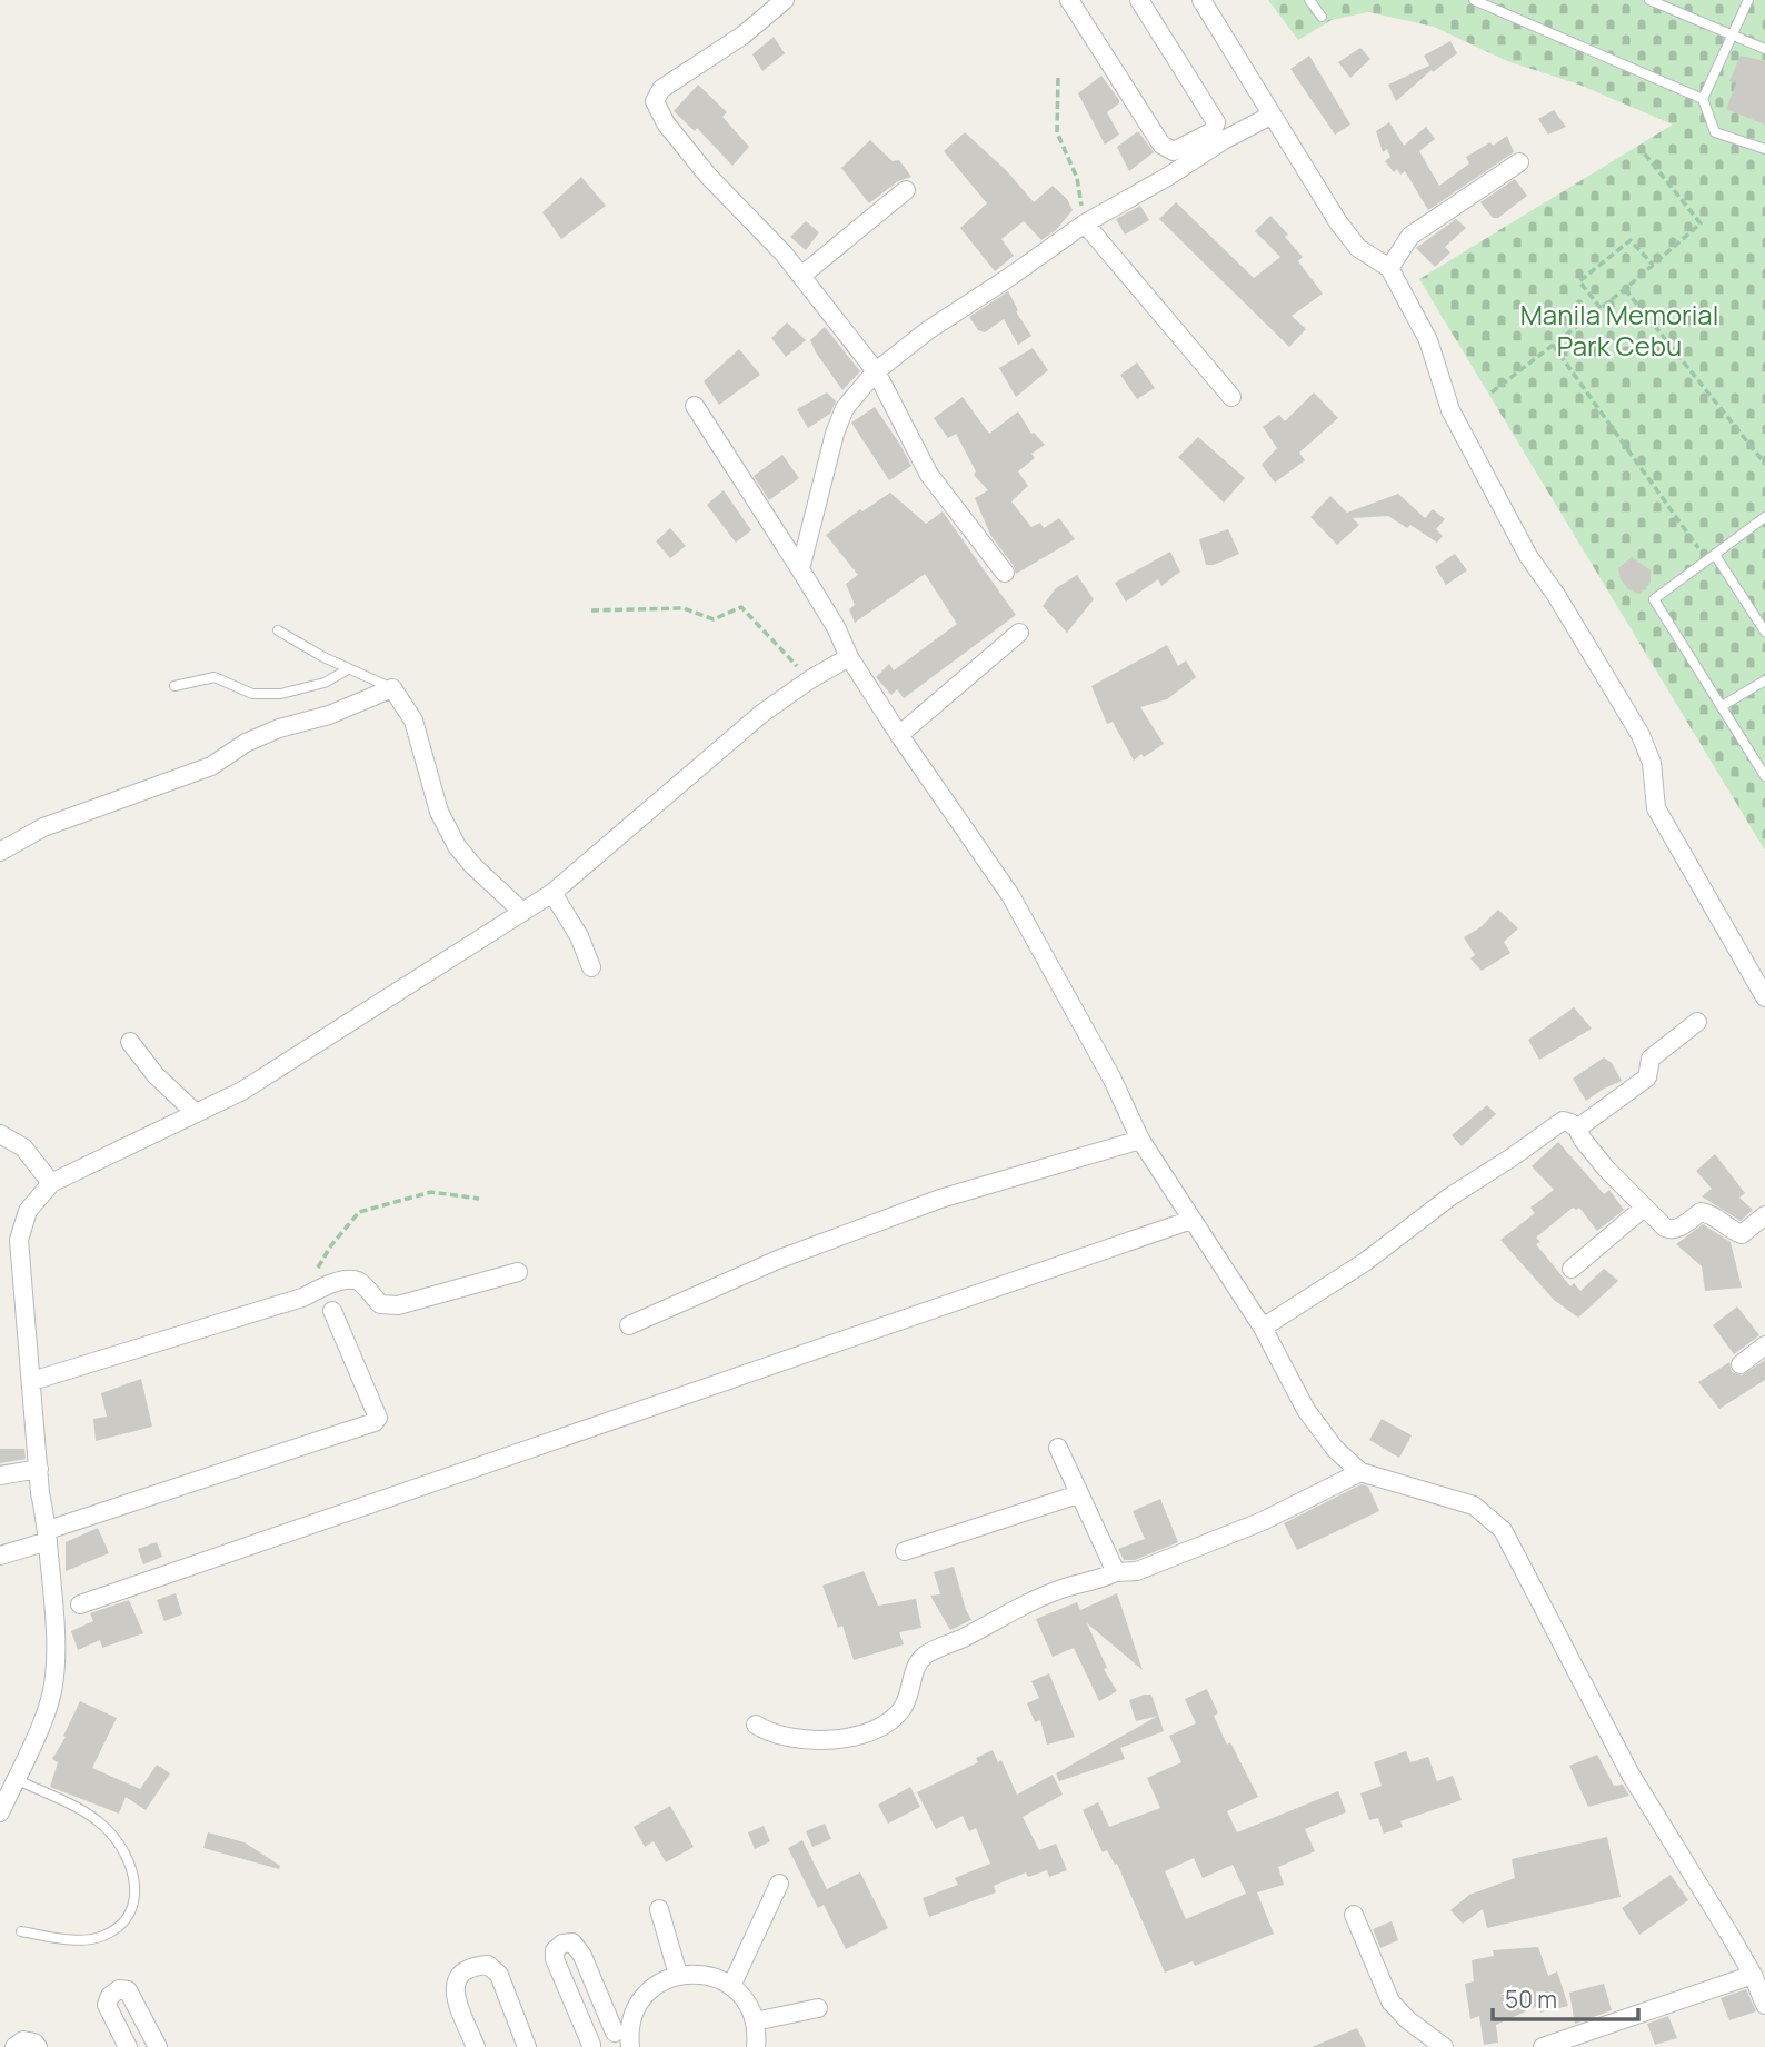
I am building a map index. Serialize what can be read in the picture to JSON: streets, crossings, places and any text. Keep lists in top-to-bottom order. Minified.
{"parks":["Manila Memorial Park Cebu"],"scale_bar":"50 m"}
